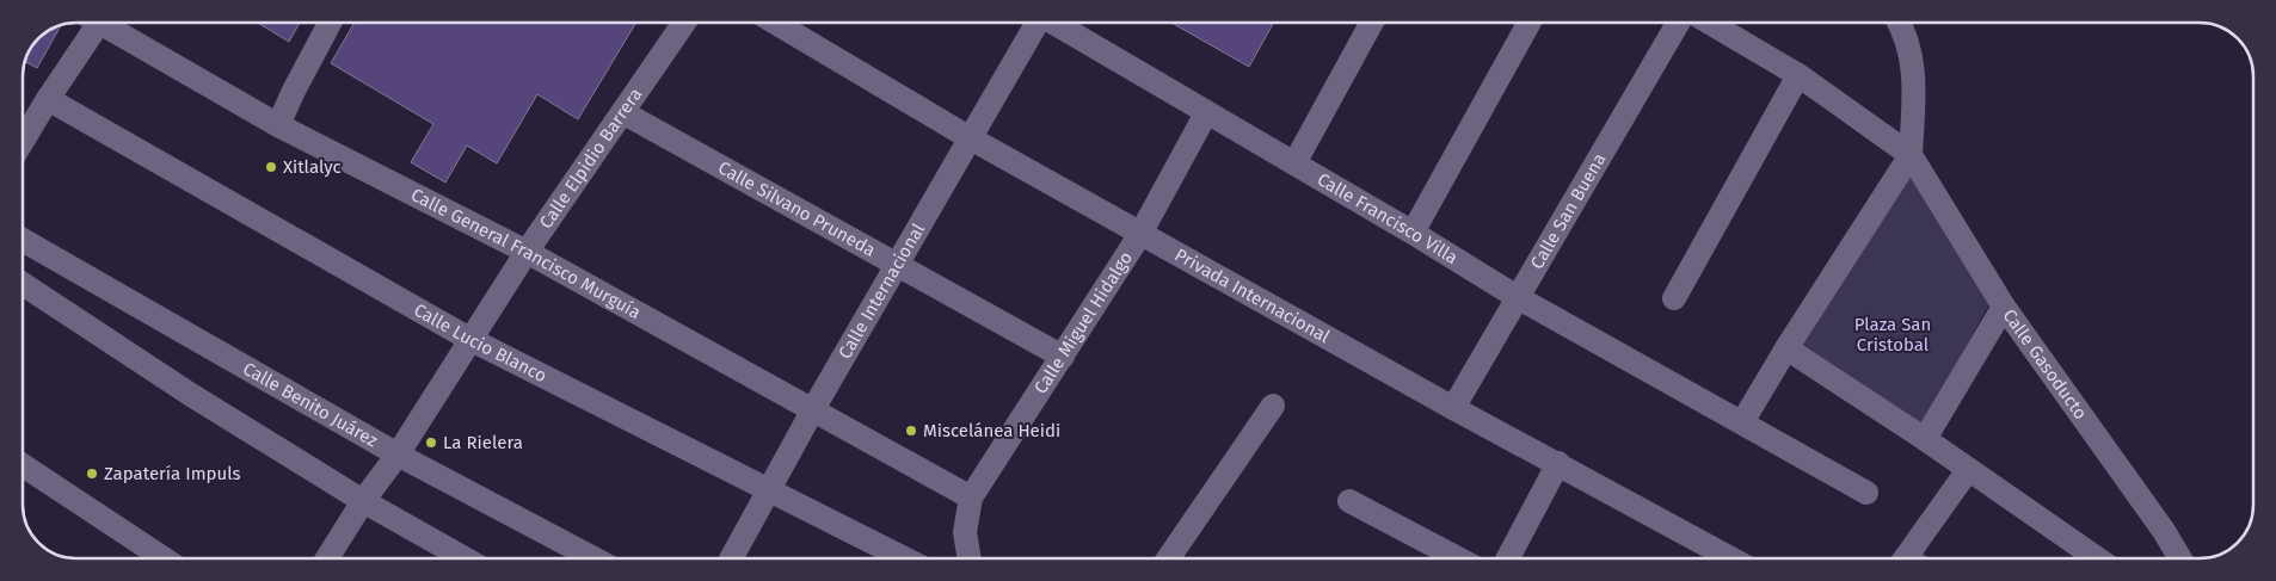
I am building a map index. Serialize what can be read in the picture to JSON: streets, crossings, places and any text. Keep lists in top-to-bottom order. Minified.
{"streets":{"street":["Calle Elpidio Barrera","Calle Silvano Pruneda","Calle San Buena","Calle Francisco Villa","Calle General Francisco Murguía","Calle Internacional","Privada Internacional","Calle Miguel Hidalgo","Calle Lucio Blanco","Calle Gasoducto","Calle Benito Juárez"]},"crossings":[["Calle Elpidio Barrera","Calle Silvano Pruneda"],["Calle Elpidio Barrera","Calle General Francisco Murguía"],["Calle Elpidio Barrera","Calle Lucio Blanco"],["Calle Elpidio Barrera","Calle Benito Juárez"],["Calle Silvano Pruneda","Calle Internacional"],["Calle Silvano Pruneda","Calle Miguel Hidalgo"],["Calle San Buena","Calle Francisco Villa"],["Calle San Buena","Privada Internacional"],["Calle Francisco Villa","Calle Miguel Hidalgo"],["Calle General Francisco Murguía","Calle Internacional"],["Calle General Francisco Murguía","Calle Miguel Hidalgo"],["Calle Internacional","Privada Internacional"],["Calle Internacional","Calle Lucio Blanco"],["Privada Internacional","Calle Miguel Hidalgo"]],"parks":["Plaza San Cristobal"],"places":["Xitlalyc","Miscelánea Heidi","La Rielera","Zapatería Impuls"]}
